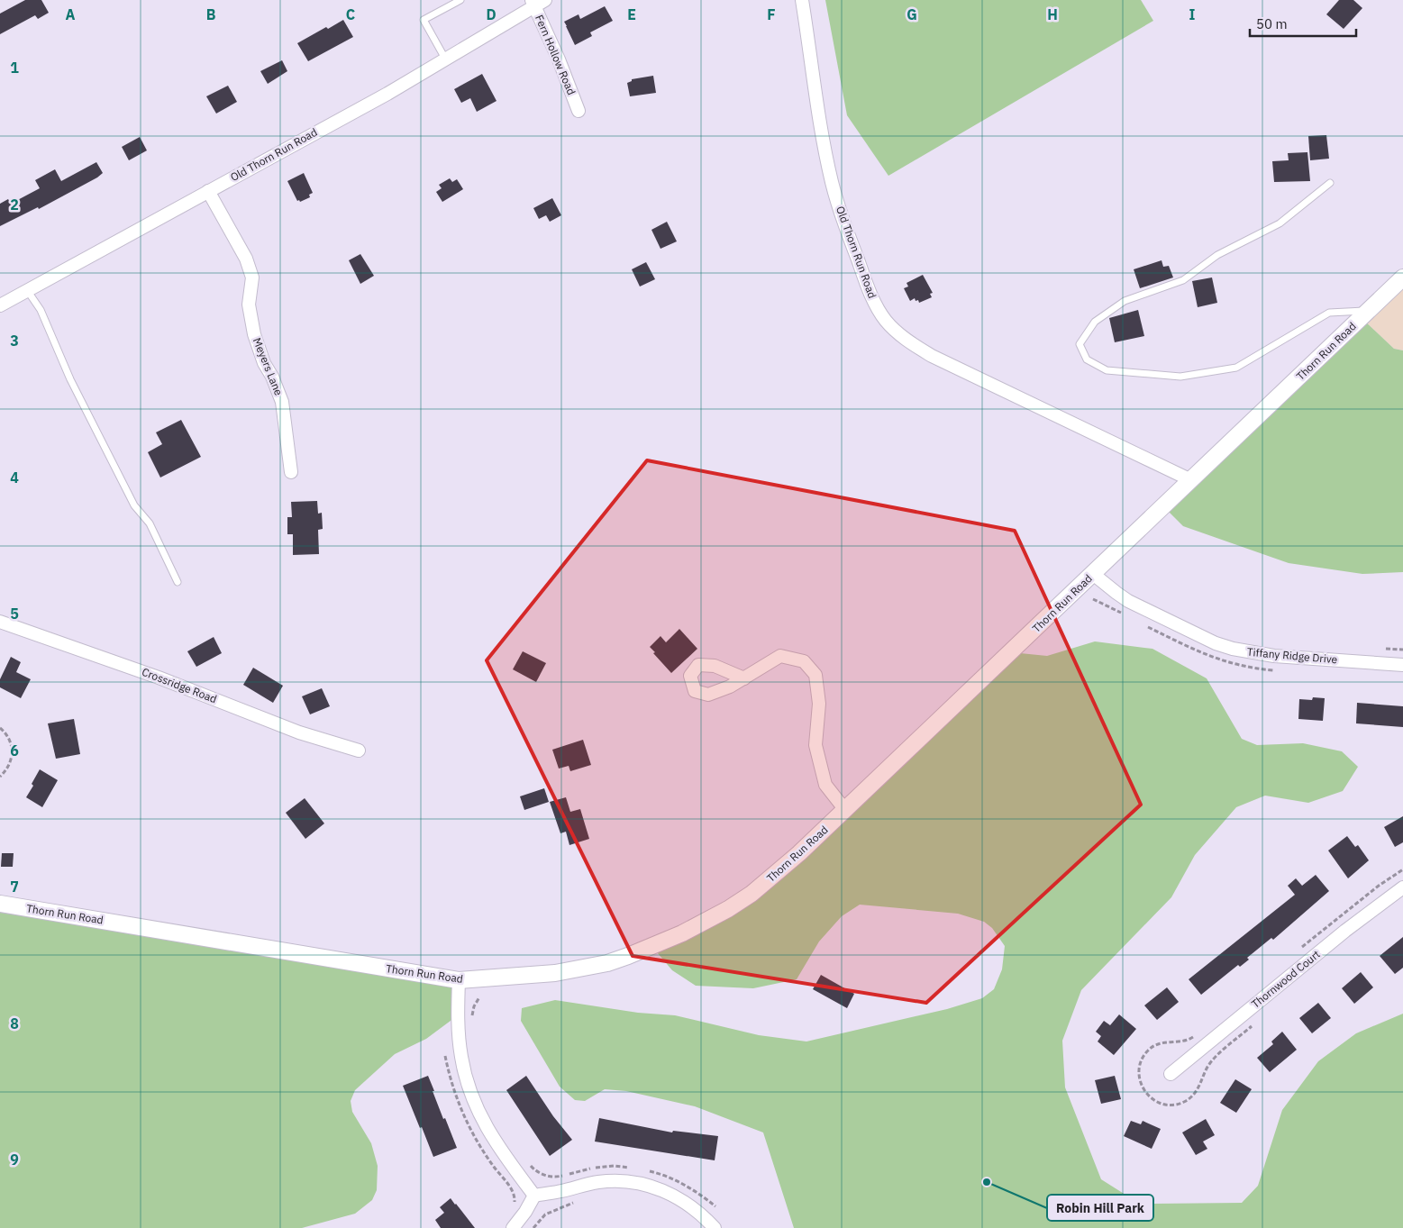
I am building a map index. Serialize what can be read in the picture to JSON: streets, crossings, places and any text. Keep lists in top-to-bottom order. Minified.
{"streets":{"street":["Fern Hollow Road","Old Thorn Run Road","Thorn Run Road","Meyers Lane","Tiffany Ridge Drive","Crossridge Road","Thornwood Court"]},"crossings":[["Fern Hollow Road","Old Thorn Run Road"],["Old Thorn Run Road","Thorn Run Road"],["Old Thorn Run Road","Meyers Lane"],["Thorn Run Road","Tiffany Ridge Drive"]],"places":["Robin Hill Park"],"scale_bar":"50 m","grid":{"columns":["A","B","C","D","E","F","G","H","I"],"rows":["1","2","3","4","5","6","7","8","9"]}}
